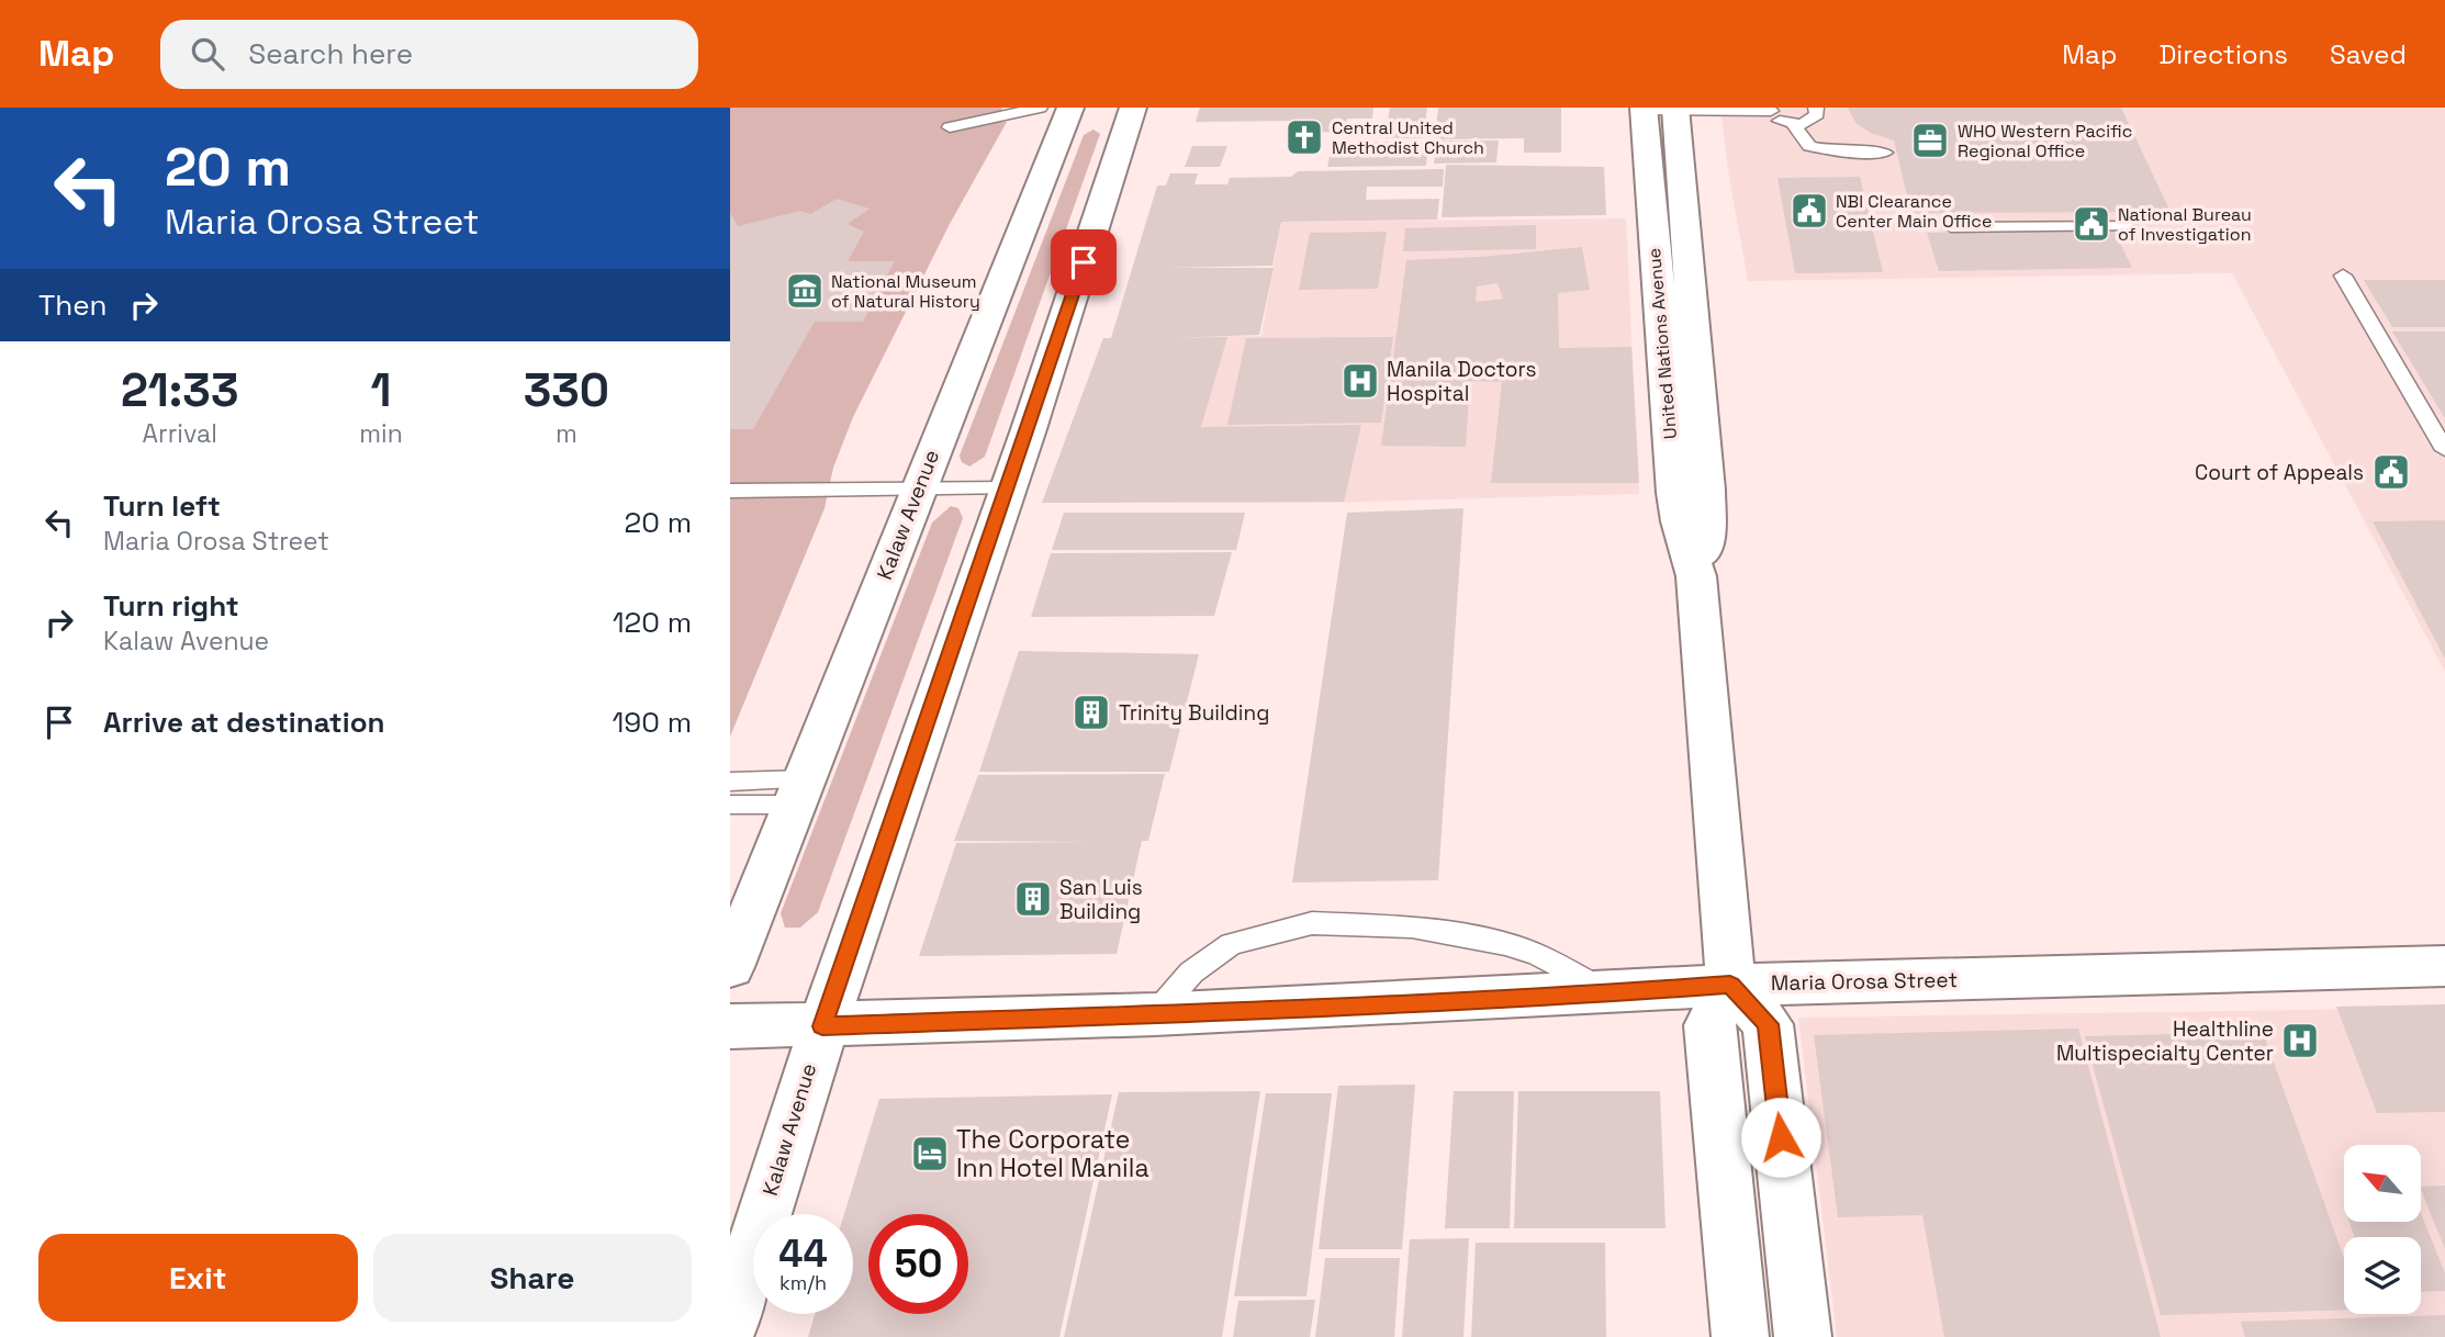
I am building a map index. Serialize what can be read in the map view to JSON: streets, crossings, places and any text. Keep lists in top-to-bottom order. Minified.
{"streets":{"street":["United Nations Avenue","Kalaw Avenue","Maria Orosa Street"]},"crossings":[["United Nations Avenue","Maria Orosa Street"],["Kalaw Avenue","Maria Orosa Street"]],"places":{"church":["Central United Methodist Church"],"office":["WHO Western Pacific Regional Office"],"public building":["NBI Clearance Center Main Office","National Bureau of Investigation","Court of Appeals"],"museum":["National Museum of Natural History"],"hospital":["Manila Doctors Hospital","Healthline Multispecialty Center"],"building":["Trinity Building","San Luis Building"],"hotel":["The Corporate Inn Hotel Manila"]},"north":"top left","page":{"header":"Map","search":"Search here","nav":["Map","Directions","Saved"],"turn":["20 m","Maria Orosa Street"],"then":"Then","eta":["21:33","Arrival","1","min","330","m"],"list":[{"name":"Turn left","note":"Maria Orosa Street","value":"20 m"},{"name":"Turn right","note":"Kalaw Avenue","value":"120 m"},{"name":"Arrive at destination","value":"190 m"}],"speed":"44 km/h","limit":"50","buttons":["Exit","Share"]}}
